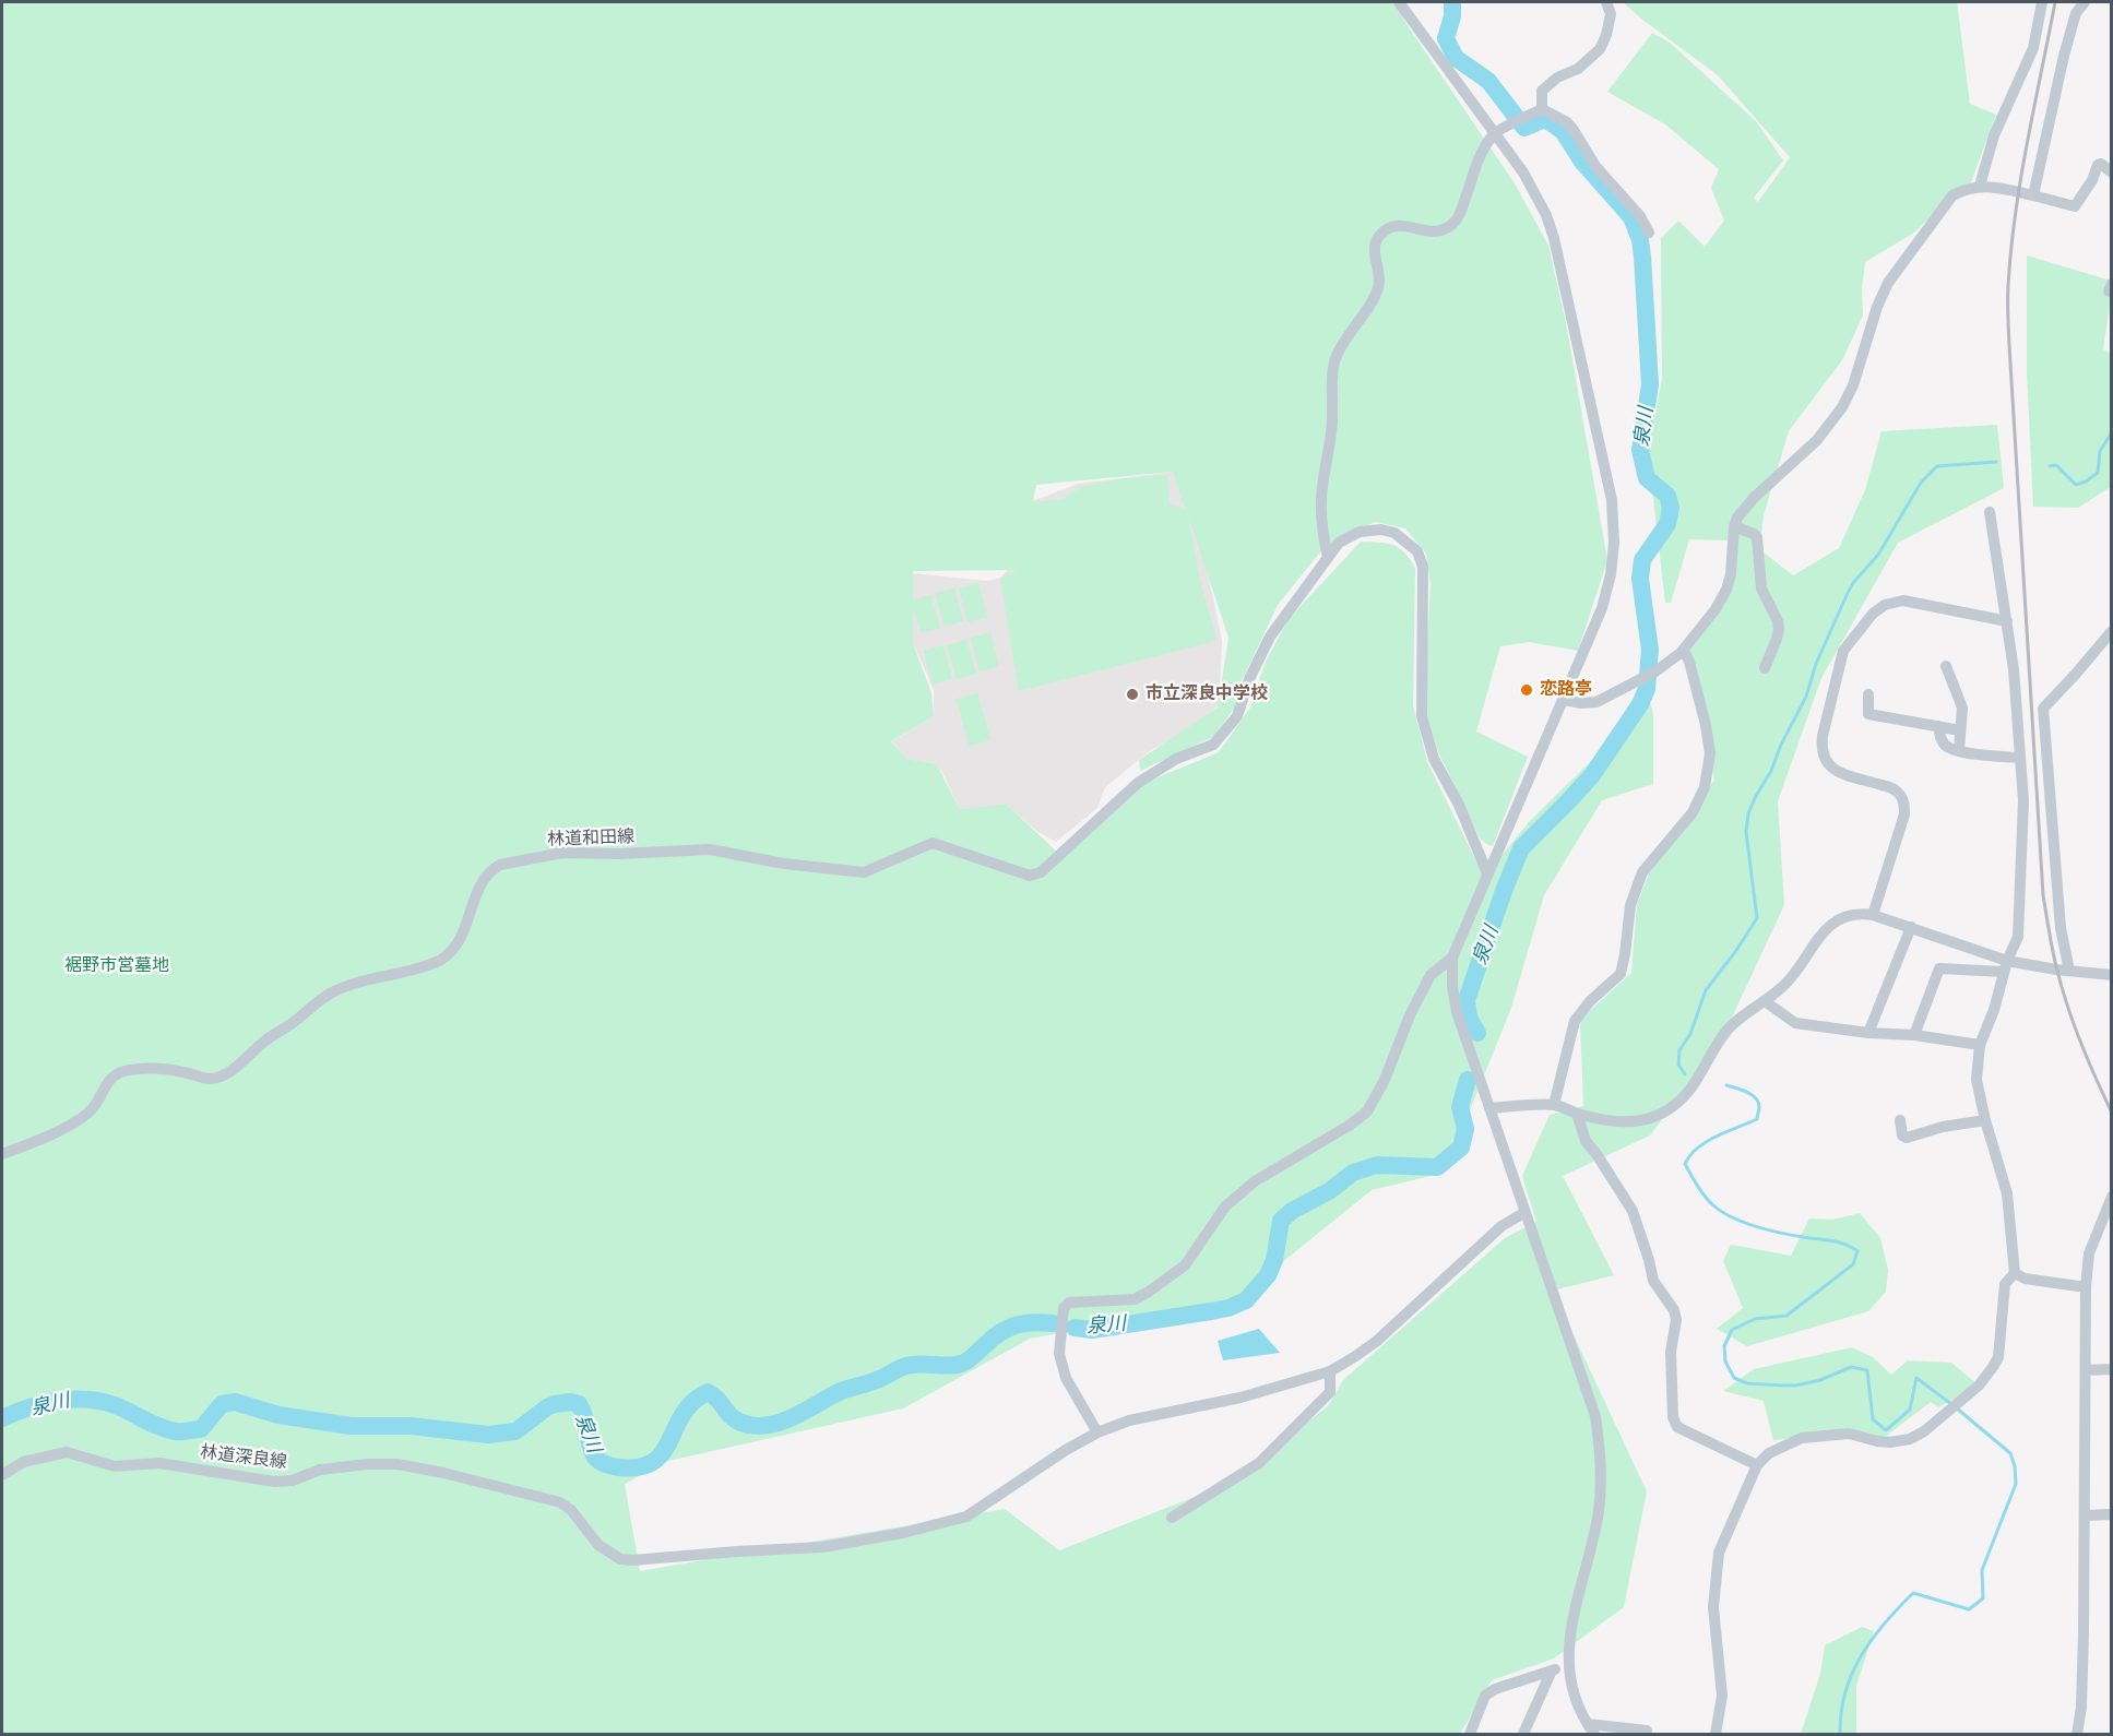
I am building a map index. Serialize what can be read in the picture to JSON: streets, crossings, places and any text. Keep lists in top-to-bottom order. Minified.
{"streets":{"street":["林道和田線","林道深良線"]},"water":["泉川"],"parks":["裾野市営墓地"],"places":["恋路亭","市立深良中学校"]}
